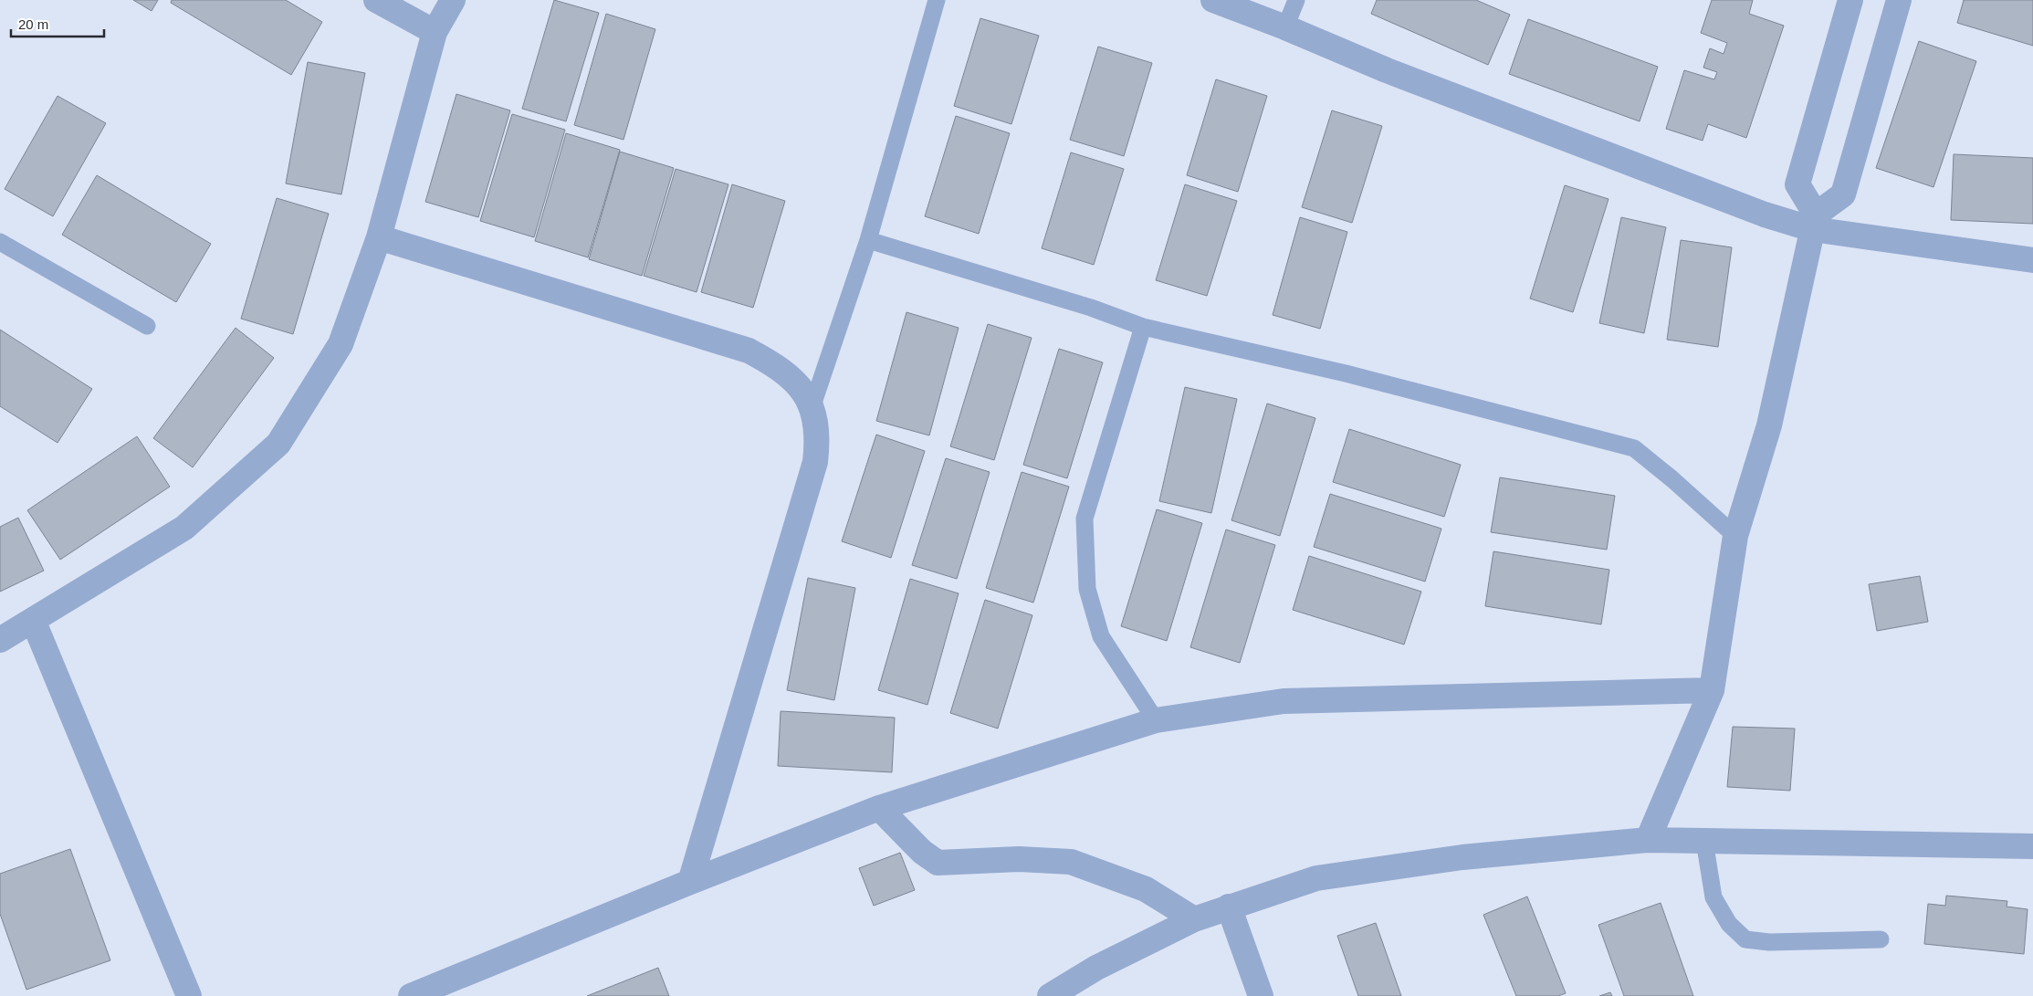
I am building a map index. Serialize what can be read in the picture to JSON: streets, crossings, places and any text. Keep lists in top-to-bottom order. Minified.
{"scale_bar":"20 m"}
